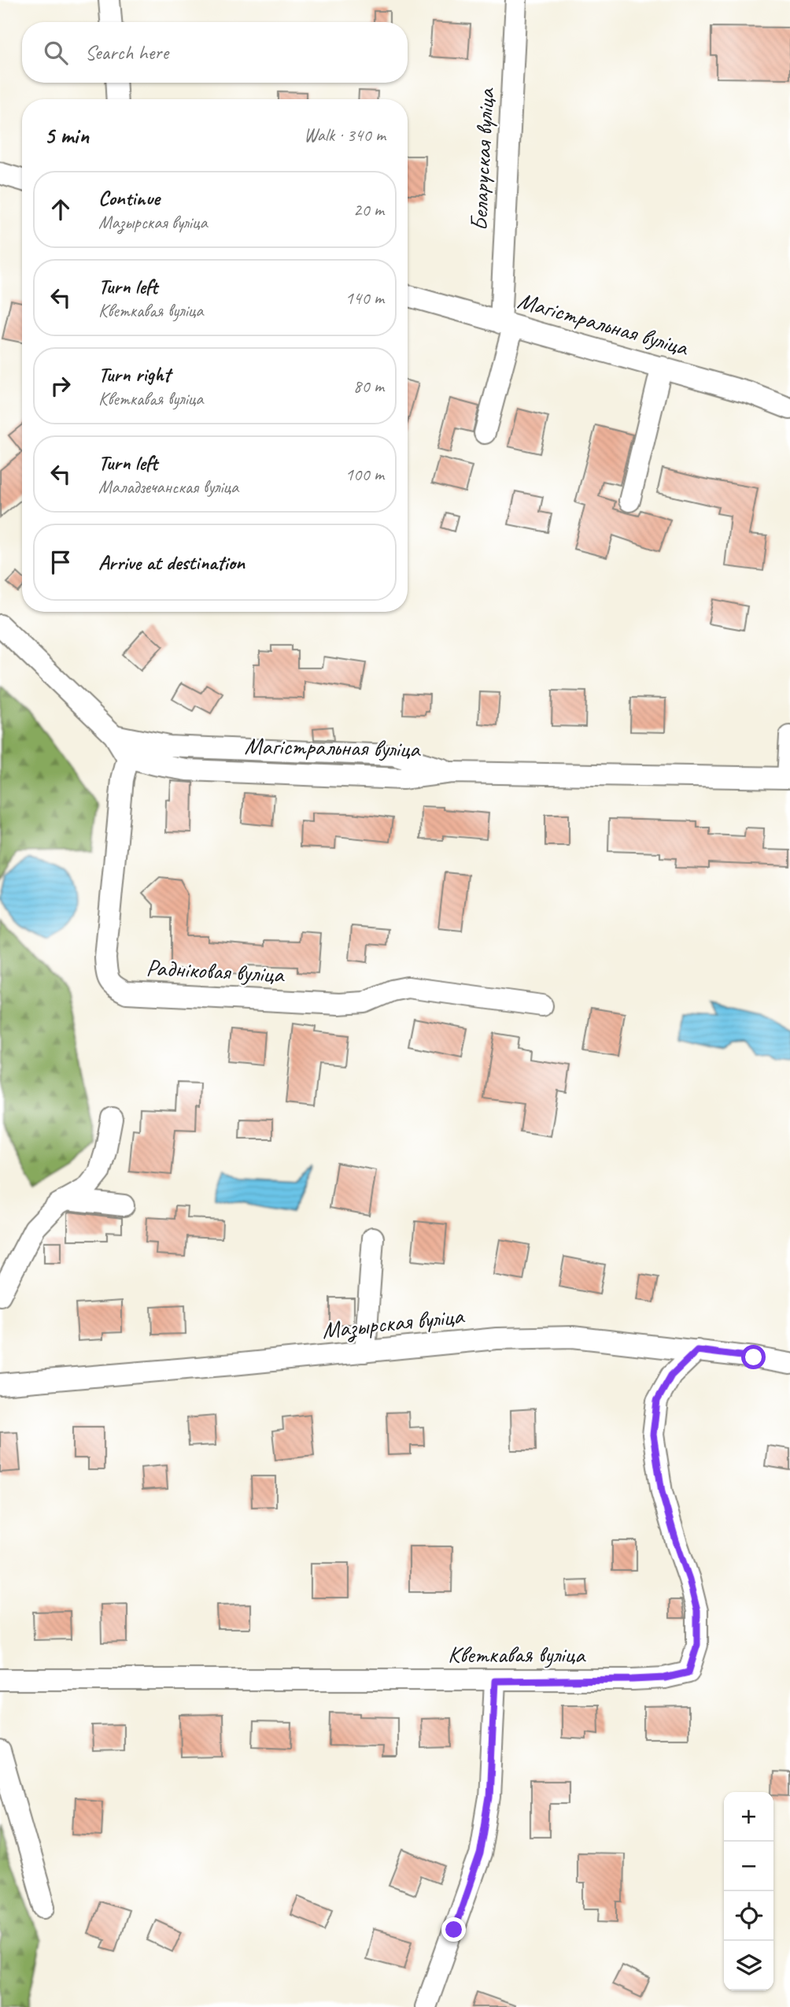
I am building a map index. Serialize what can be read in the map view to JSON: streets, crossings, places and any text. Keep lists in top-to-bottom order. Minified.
{"streets":{"street":["Беларуская вуліца","Магістральная вуліца","Радніковая вуліца","Мазырская вуліца","Кветкавая вуліца"]},"crossings":[["Беларуская вуліца","Магістральная вуліца"],["Магістральная вуліца","Радніковая вуліца"],["Мазырская вуліца","Кветкавая вуліца"]],"page":{"search":"Search here","heading":["5 min","Walk · 340 m"],"list":[["Continue","Мазырская вуліца","20 m"],["Turn left","Кветкавая вуліца","140 m"],["Turn right","Кветкавая вуліца","80 m"],["Turn left","Маладзечанская вуліца","100 m"],"Arrive at destination"],"map_buttons":["+","−"]}}
